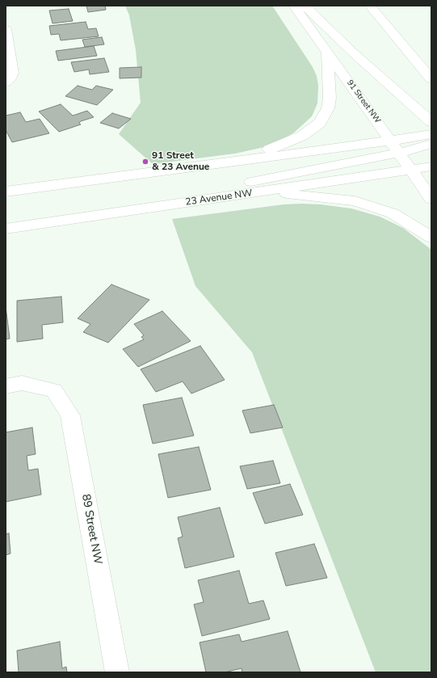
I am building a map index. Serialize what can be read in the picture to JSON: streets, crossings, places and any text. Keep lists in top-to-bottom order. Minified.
{"streets":{"main road":["91 Street NW","23 Avenue NW","89 Street NW"]},"crossings":[["91 Street NW","23 Avenue NW"]],"places":["91 Street & 23 Avenue"]}
